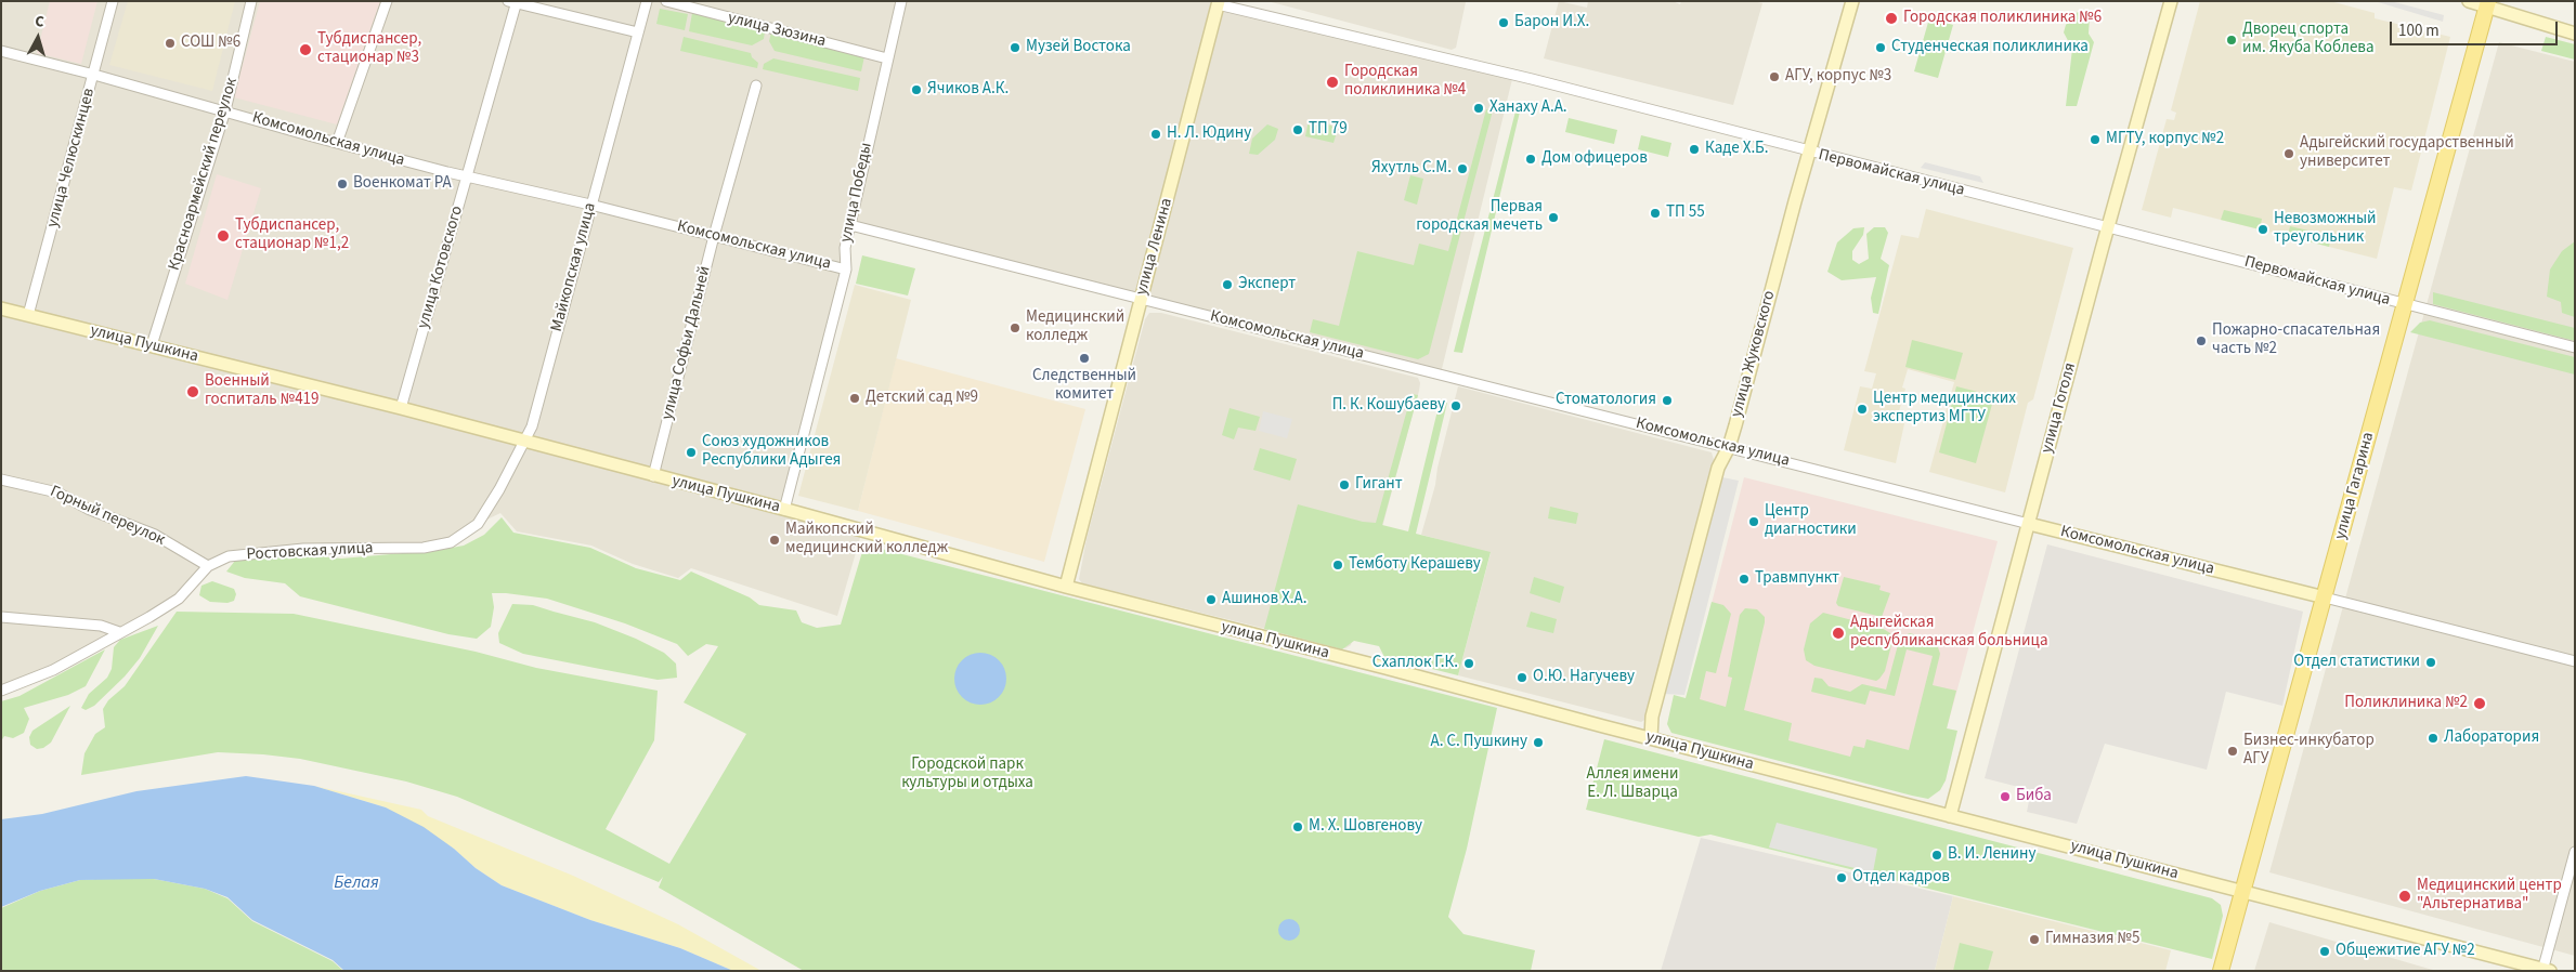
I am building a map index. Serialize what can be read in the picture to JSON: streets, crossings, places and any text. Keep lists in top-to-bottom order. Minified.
{"streets":{"main road":["Комсомольская улица","улица Ленина","улица Пушкина","улица Жуковского","улица Гоголя","улица Гагарина"],"street":["улица Зюзина","улица Челюскинцев","Первомайская улица","Красноармейский переулок","улица Победы","улица Котовского","Майкопская улица","улица Софьи Дальней","Горный переулок","Ростовская улица"]},"crossings":[["улица Зюзина","улица Победы"],["Комсомольская улица","улица Челюскинцев"],["Комсомольская улица","Красноармейский переулок"],["Комсомольская улица","улица Победы"],["Комсомольская улица","улица Ленина"],["Комсомольская улица","улица Котовского"],["Комсомольская улица","Майкопская улица"],["Комсомольская улица","улица Софьи Дальней"],["Комсомольская улица","улица Жуковского"],["Комсомольская улица","улица Гоголя"],["Комсомольская улица","улица Гагарина"],["улица Челюскинцев","улица Пушкина"],["Первомайская улица","улица Ленина"],["Первомайская улица","улица Жуковского"],["Первомайская улица","улица Гоголя"],["Первомайская улица","улица Гагарина"],["Красноармейский переулок","улица Пушкина"],["улица Победы","улица Пушкина"],["улица Ленина","улица Пушкина"],["улица Котовского","улица Пушкина"],["Майкопская улица","улица Пушкина"],["Майкопская улица","Ростовская улица"],["улица Софьи Дальней","улица Пушкина"],["улица Пушкина","улица Жуковского"],["улица Пушкина","улица Гоголя"],["улица Пушкина","улица Гагарина"],["Горный переулок","Ростовская улица"]],"water":["Белая"],"parks":["Городской парк культуры и отдыха","Аллея имени Е. Л. Шварца"],"places":["Городская поликлиника №6","Барон И.Х.","Дворец спорта им. Якуба Коблева","СОШ №6","Музей Востока","Студенческая поликлиника","Тубдиспансер, стационар №3","АГУ, корпус №3","Городская поликлиника №4","Ячиков А.К.","Ханаху А.А.","ТП 79","Н. Л. Юдину","МГТУ, корпус №2","Каде Х.Б.","Адыгейский государственный университет","Дом офицеров","Яхутль С.М.","Военкомат РА","ТП 55","Первая городская мечеть","Невозможный треугольник","Тубдиспансер, стационар №1,2","Эксперт","Медицинский колледж","Пожарно-спасательная часть №2","Следственный комитет","Военный госпиталь №419","Детский сад №9","Стоматология","П. К. Кошубаеву","Центр медицинских экспертиз МГТУ","Союз художников Республики Адыгея","Гигант","Центр диагностики","Майкопский медицинский колледж","Темботу Керашеву","Травмпункт","Ашинов Х.А.","Адыгейская республиканская больница","Отдел статистики","Схаплок Г.К.","О.Ю. Нагучеву","Поликлиника №2","Лаборатория","А. С. Пушкину","Бизнес-инкубатор АГУ","Биба","М. Х. Шовгенову","В. И. Ленину","Отдел кадров","Медицинский центр \"Альтернатива\"","Гимназия №5","Общежитие АГУ №2"],"scale_bar":"100 m","north":"top"}
